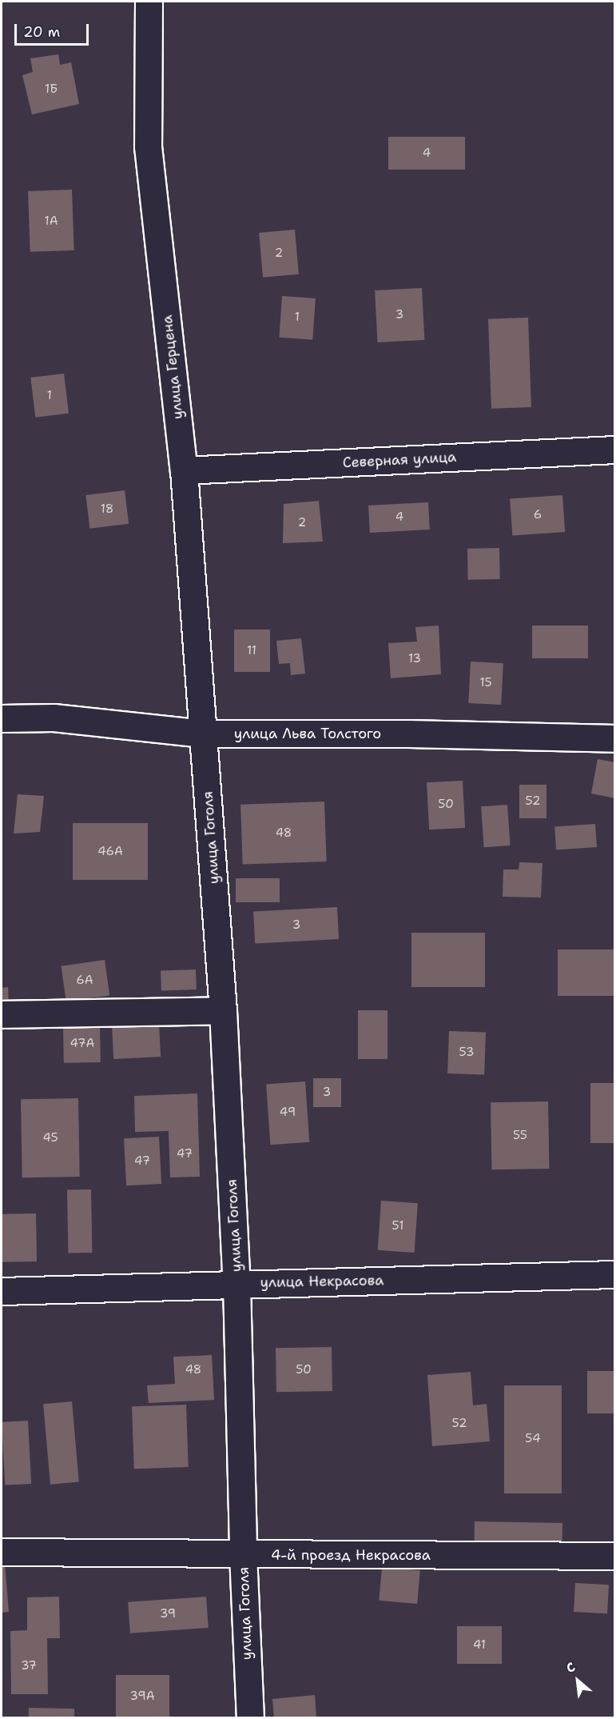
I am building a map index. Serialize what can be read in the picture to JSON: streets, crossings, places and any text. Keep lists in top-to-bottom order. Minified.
{"streets":{"street":["улица Герцена","Северная улица","улица Льва Толстого","улица Гоголя","улица Некрасова","4-й проезд Некрасова"]},"crossings":[["улица Герцена","Северная улица"],["улица Герцена","улица Льва Толстого"],["улица Герцена","улица Гоголя"],["улица Льва Толстого","улица Гоголя"],["улица Гоголя","улица Некрасова"],["улица Гоголя","4-й проезд Некрасова"]],"house_numbers":["1Б","4","1А","2","3","1","1","18","6","4","2","11","13","15","52","50","48","46А","3","6А","47А","53","3","49","55","45","47","47","51","48","50","52","54","39","41","37","39А"],"scale_bar":"20 m","north":"top left"}
